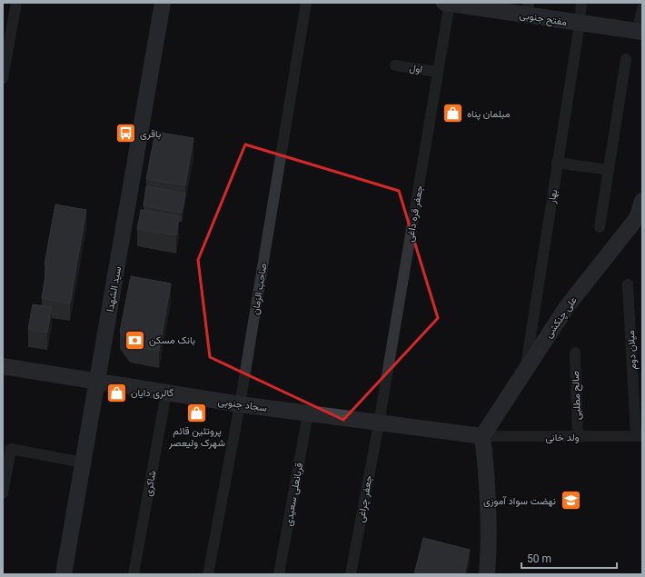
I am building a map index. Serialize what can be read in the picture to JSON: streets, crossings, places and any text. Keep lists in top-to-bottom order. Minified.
{"streets":{"street":["مفتح جنوبی","اول","بهار","جعفر قره داغی","سید الشهدا","صاحب الزمان","علی چنکشی","میلان دوم","صالح مطلبی","سجاد جنوبی","ولد خانی","شاکری","قربانعلی سعیدی","جعفر چراغی"]},"crossings":[["مفتح جنوبی","بهار"],["مفتح جنوبی","جعفر قره داغی"],["اول","جعفر قره داغی"],["بهار","علی چنکشی"],["جعفر قره داغی","سجاد جنوبی"],["جعفر قره داغی","جعفر چراغی"],["سید الشهدا","سجاد جنوبی"],["صاحب الزمان","سجاد جنوبی"],["علی چنکشی","سجاد جنوبی"],["علی چنکشی","ولد خانی"],["میلان دوم","ولد خانی"],["صالح مطلبی","ولد خانی"],["سجاد جنوبی","ولد خانی"],["سجاد جنوبی","شاکری"],["سجاد جنوبی","قربانعلی سعیدی"],["سجاد جنوبی","جعفر چراغی"]],"places":{"shop":["مبلمان پناه","گالری دایان","پروتئین قائم شهرک ولیعصر"],"bus stop":["باقری"],"bank":["بانک مسکن"],"school or university":["نهضت سواد آموزی"]},"scale_bar":"50 m"}
